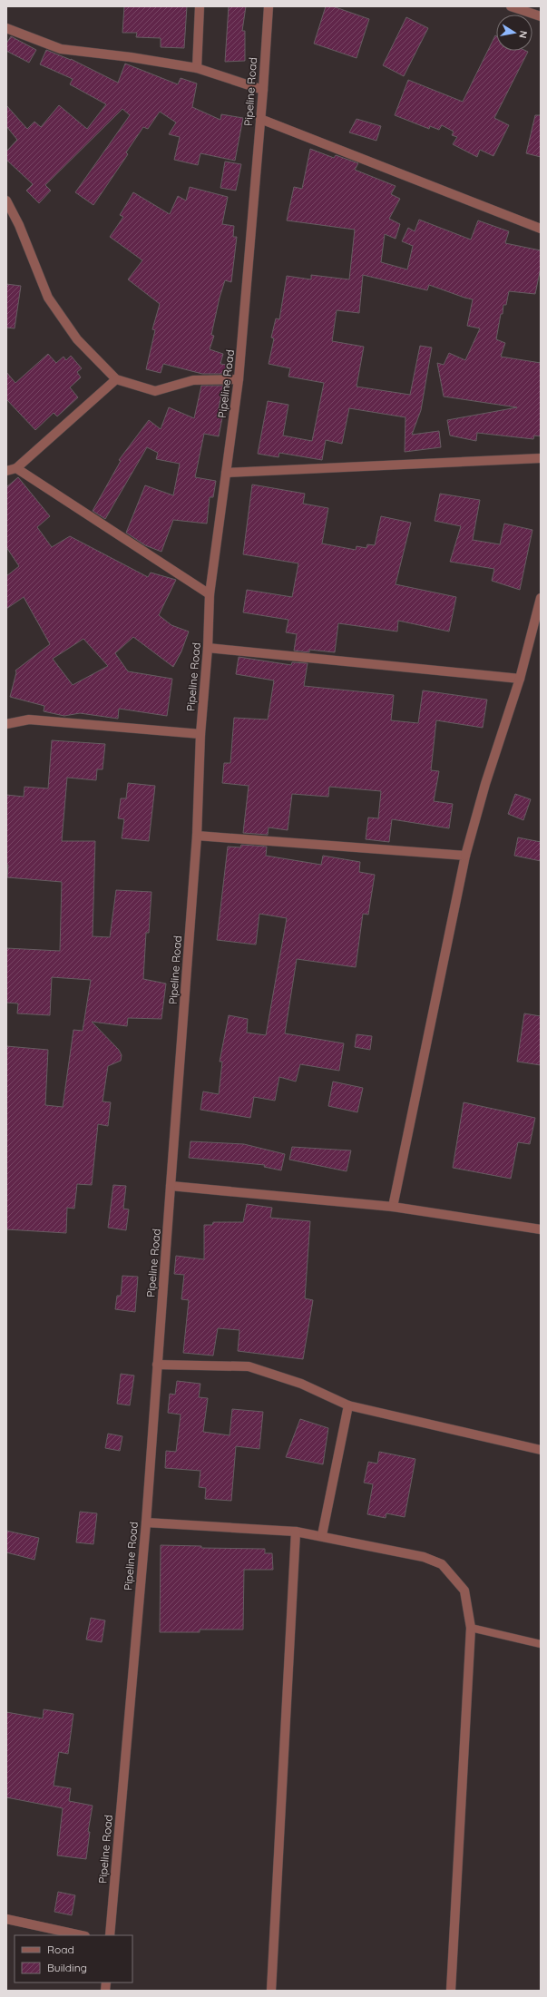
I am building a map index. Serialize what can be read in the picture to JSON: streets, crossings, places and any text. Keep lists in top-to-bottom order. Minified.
{"streets":{"street":["Pipeline Road"]},"legend":["Road","Building"],"north":"right"}
